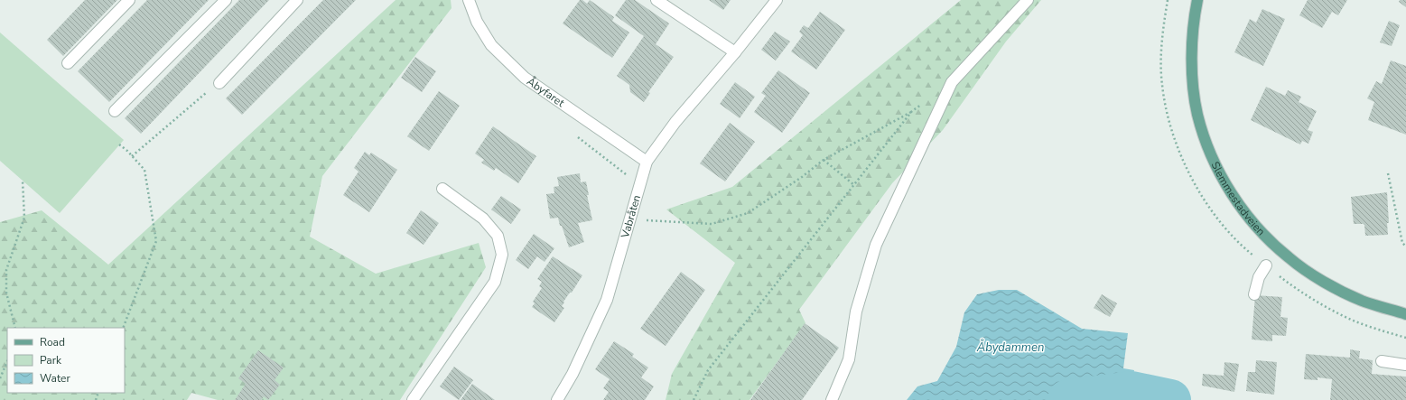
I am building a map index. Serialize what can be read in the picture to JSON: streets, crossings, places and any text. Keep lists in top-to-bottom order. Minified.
{"streets":{"main road":["Slemmestadveien"],"street":["Åbyfaret","Vabråten"]},"crossings":[["Åbyfaret","Vabråten"]],"water":["Åbydammen"],"legend":["Road","Park","Water"]}
